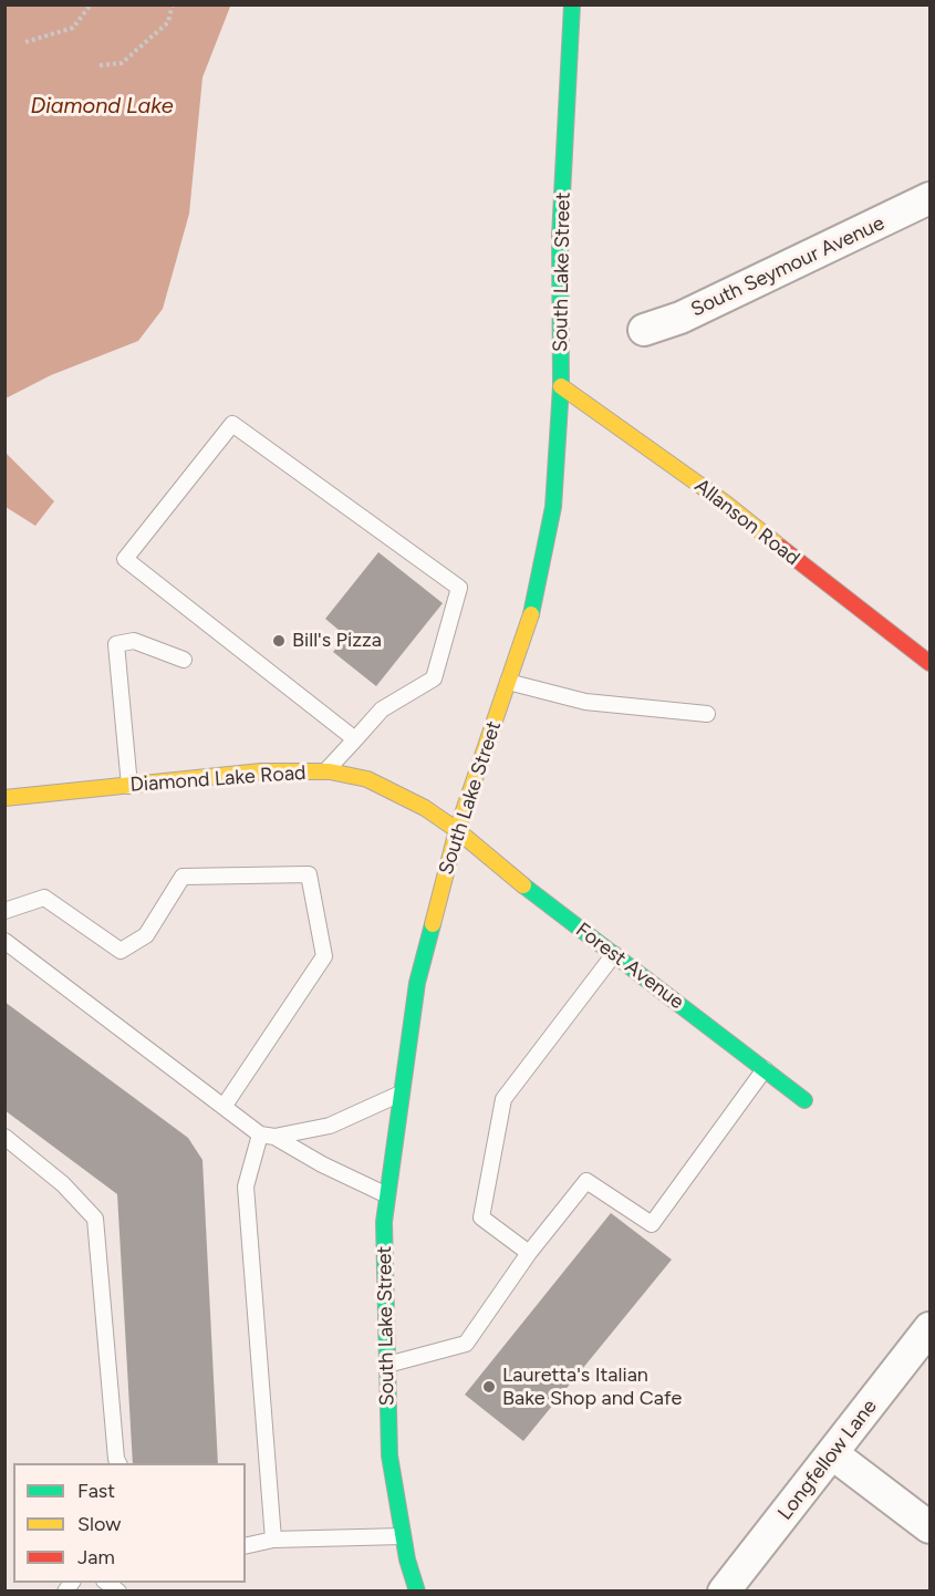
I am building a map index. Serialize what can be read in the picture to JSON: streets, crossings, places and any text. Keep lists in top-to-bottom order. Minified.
{"streets":{"main road":["South Lake Street","Allanson Road","Diamond Lake Road","Forest Avenue"],"street":["South Seymour Avenue","Longfellow Lane"]},"crossings":[["South Lake Street","Allanson Road"],["South Lake Street","Diamond Lake Road"],["South Lake Street","Forest Avenue"],["Diamond Lake Road","Forest Avenue"]],"water":["Diamond Lake"],"places":["Bill's Pizza","Lauretta's Italian Bake Shop and Cafe"],"legend":["Fast","Slow","Jam"]}
